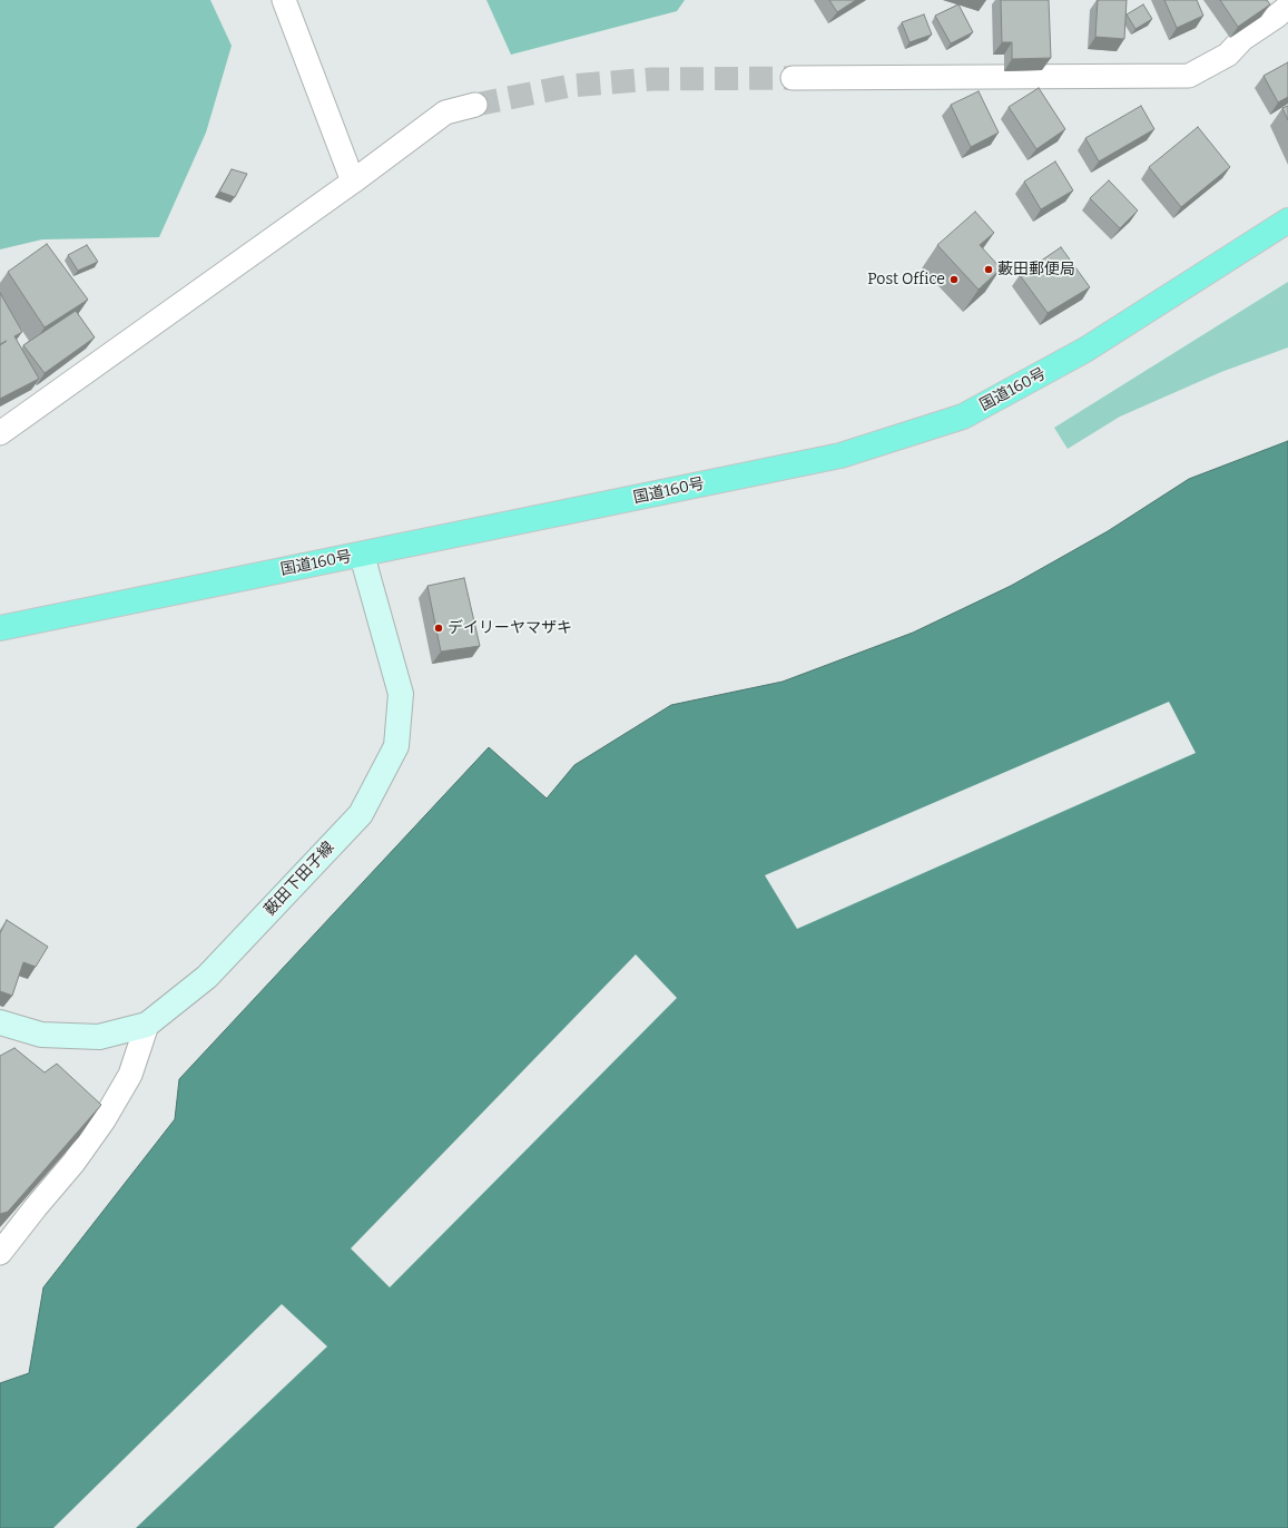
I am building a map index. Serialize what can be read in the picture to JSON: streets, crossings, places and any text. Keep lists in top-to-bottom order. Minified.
{"streets":{"highway":["国道160号"],"main road":["薮田下田子線"]},"crossings":[["国道160号","薮田下田子線"]],"places":["藪田郵便局","Post Office","デイリーヤマザキ"]}
